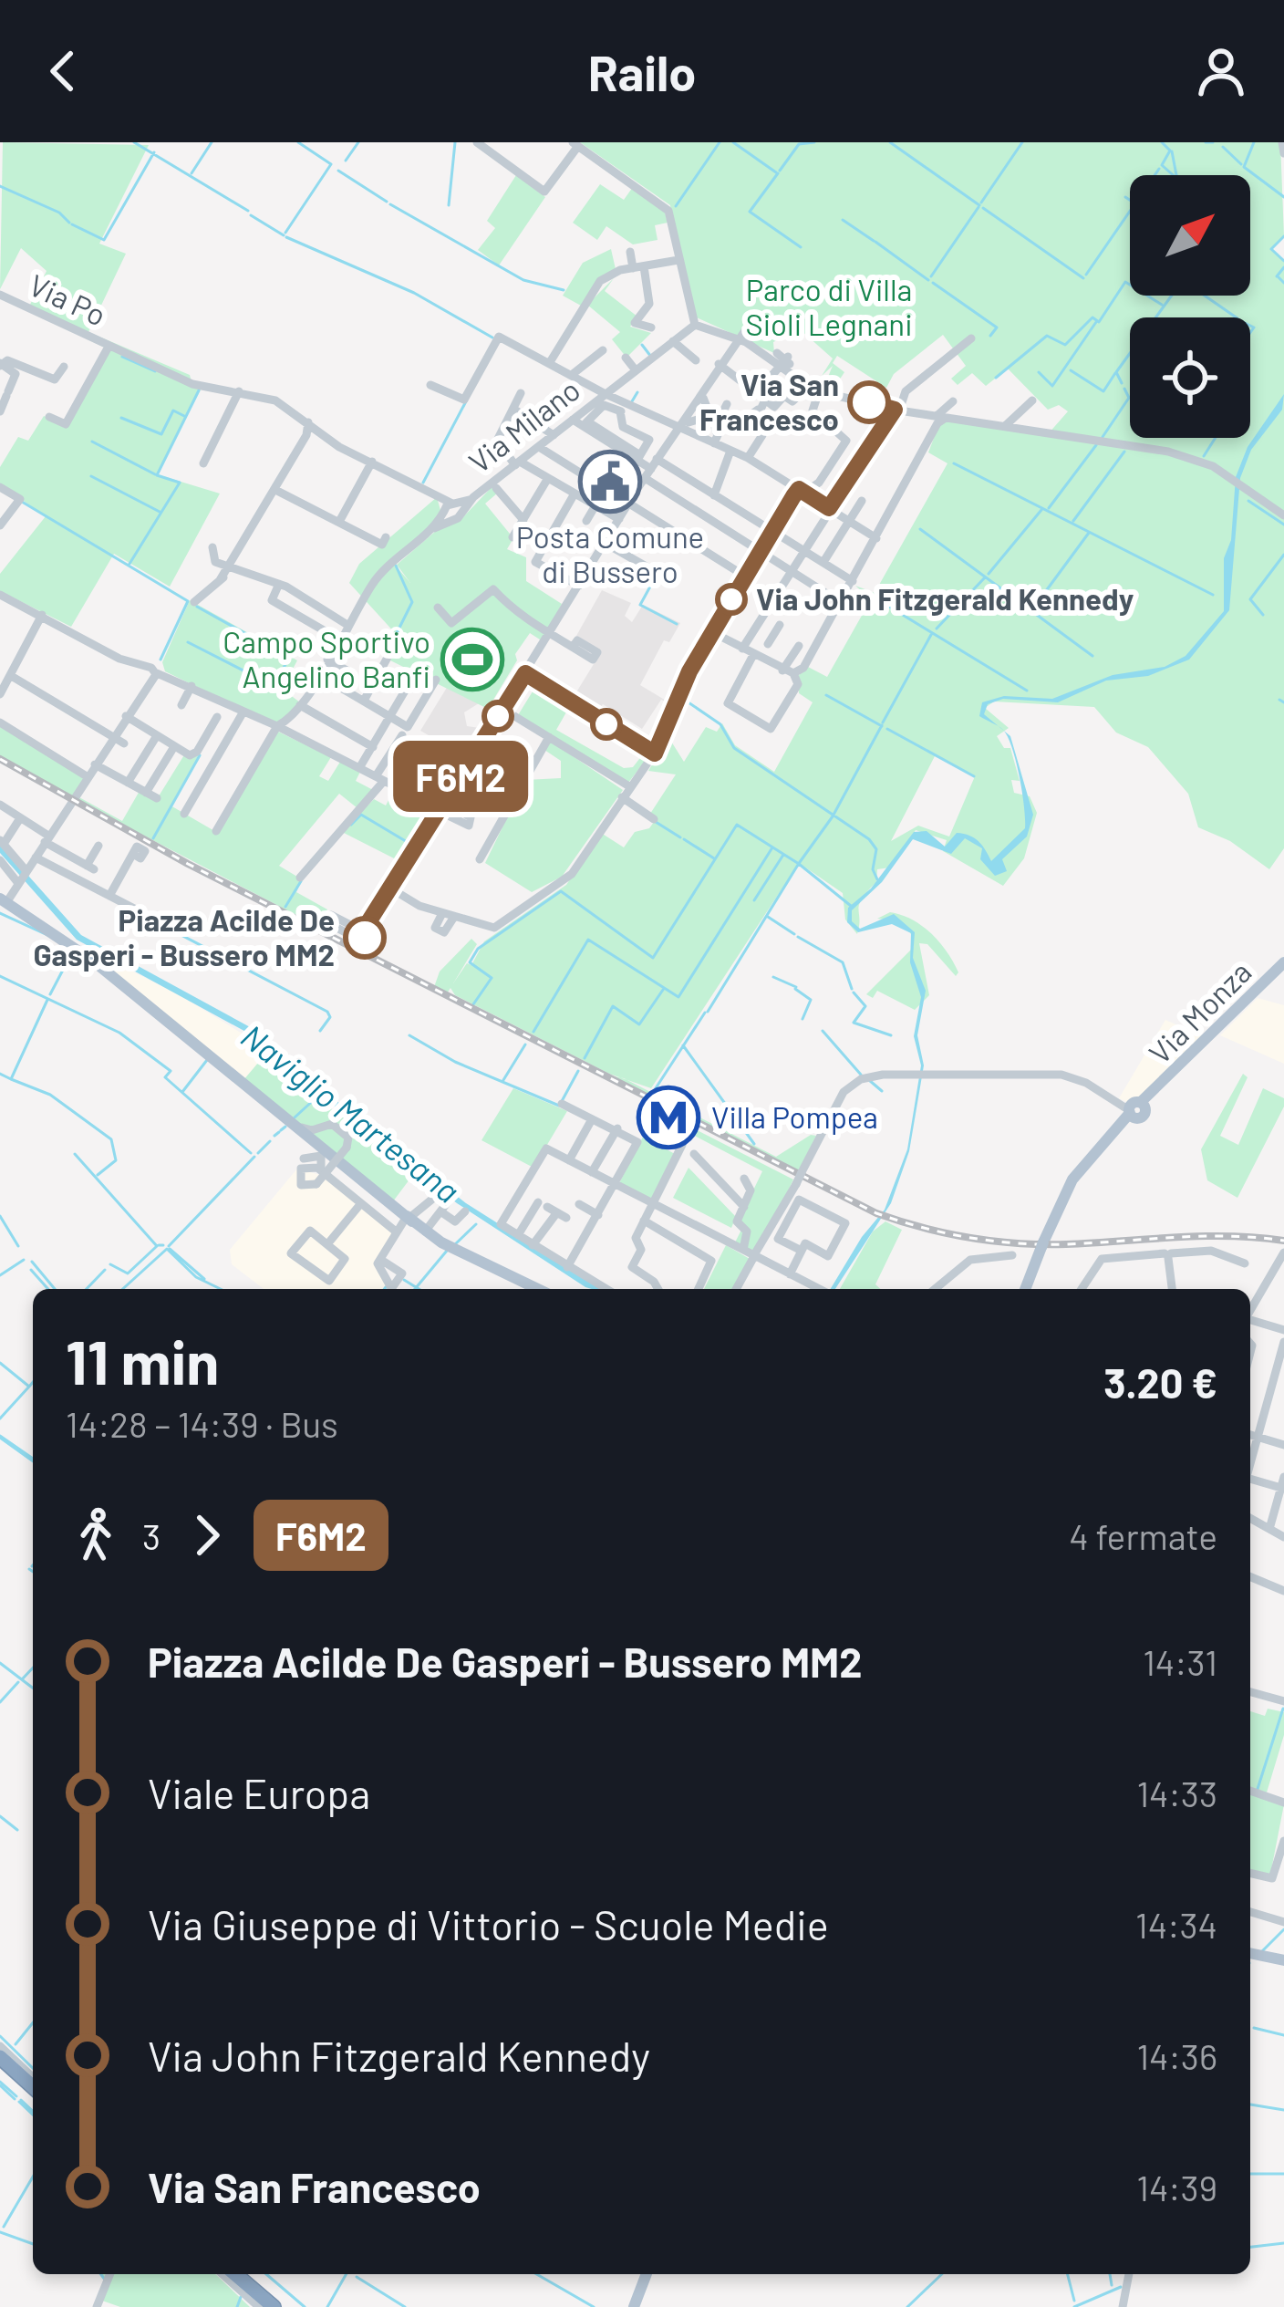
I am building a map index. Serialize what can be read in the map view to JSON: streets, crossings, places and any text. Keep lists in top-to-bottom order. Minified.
{"streets":{"main road":["Via Monza"],"street":["Via Po","Via Milano"]},"crossings":[["Via Po","Via Milano"]],"water":["Naviglio Martesana"],"parks":["Parco di Villa Sioli Legnani"],"places":{"other":["Via San Francesco","Via John Fitzgerald Kennedy","Piazza Acilde De Gasperi - Bussero MM2"],"public building":["Posta Comune di Bussero"],"sports":["Campo Sportivo Angelino Banfi"],"metro station":["Villa Pompea"]},"lines":["bus line F6M2"],"north":"top right","page":{"header":"Railo","on_map":"F6M2","heading":["11 min","14:28 – 14:39 · Bus","3.20 €"],"legs":["3","F6M2","4 fermate"],"list":[{"name":"Piazza Acilde De Gasperi - Bussero MM2","value":"14:31"},{"name":"Viale Europa","value":"14:33"},{"name":"Via Giuseppe di Vittorio - Scuole Medie","value":"14:34"},{"name":"Via John Fitzgerald Kennedy","value":"14:36"},{"name":"Via San Francesco","value":"14:39"}]}}
